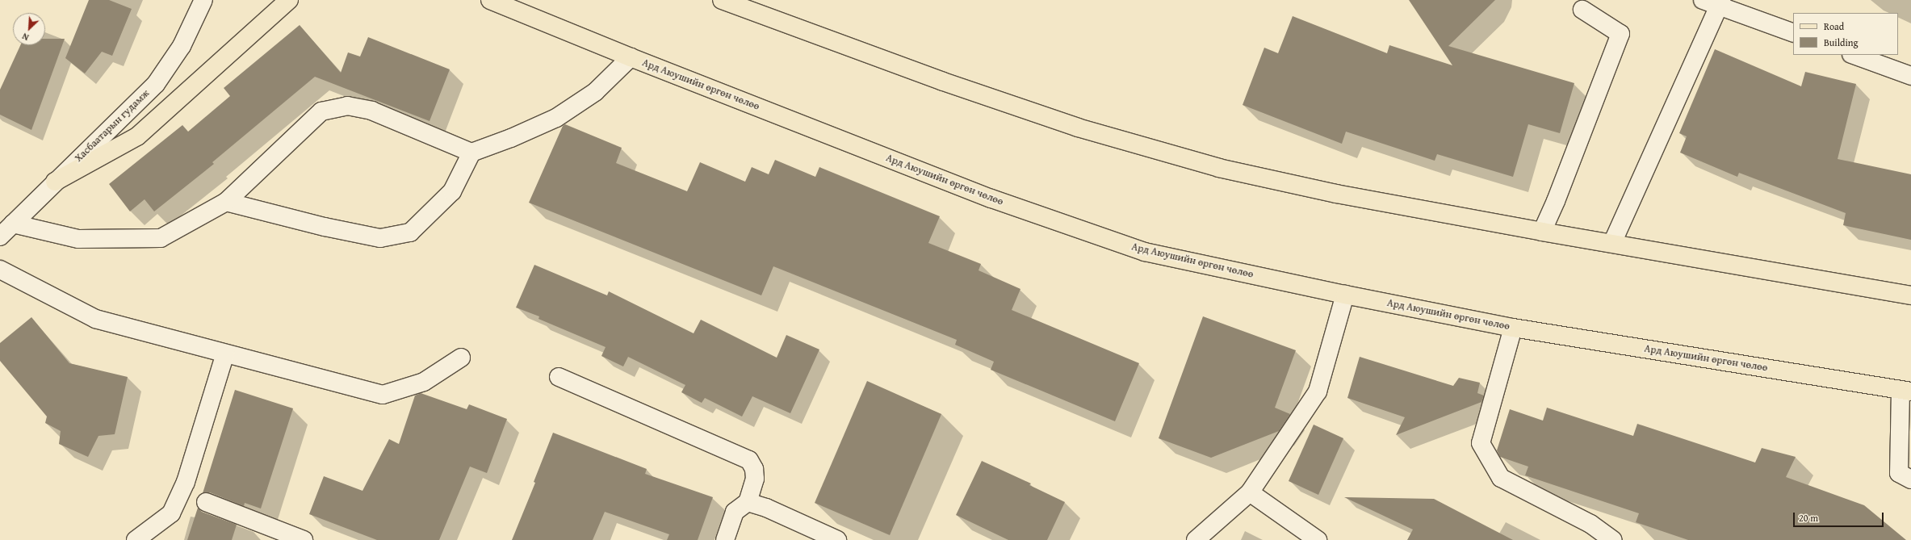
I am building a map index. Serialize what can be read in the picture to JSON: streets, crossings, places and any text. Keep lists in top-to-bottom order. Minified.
{"streets":{"main road":["Ард Аюушийн өргөн чөлөө"],"street":["Хасбаатарын гудамж"]},"legend":["Road","Building"],"scale_bar":"20 m","north":"bottom left"}
